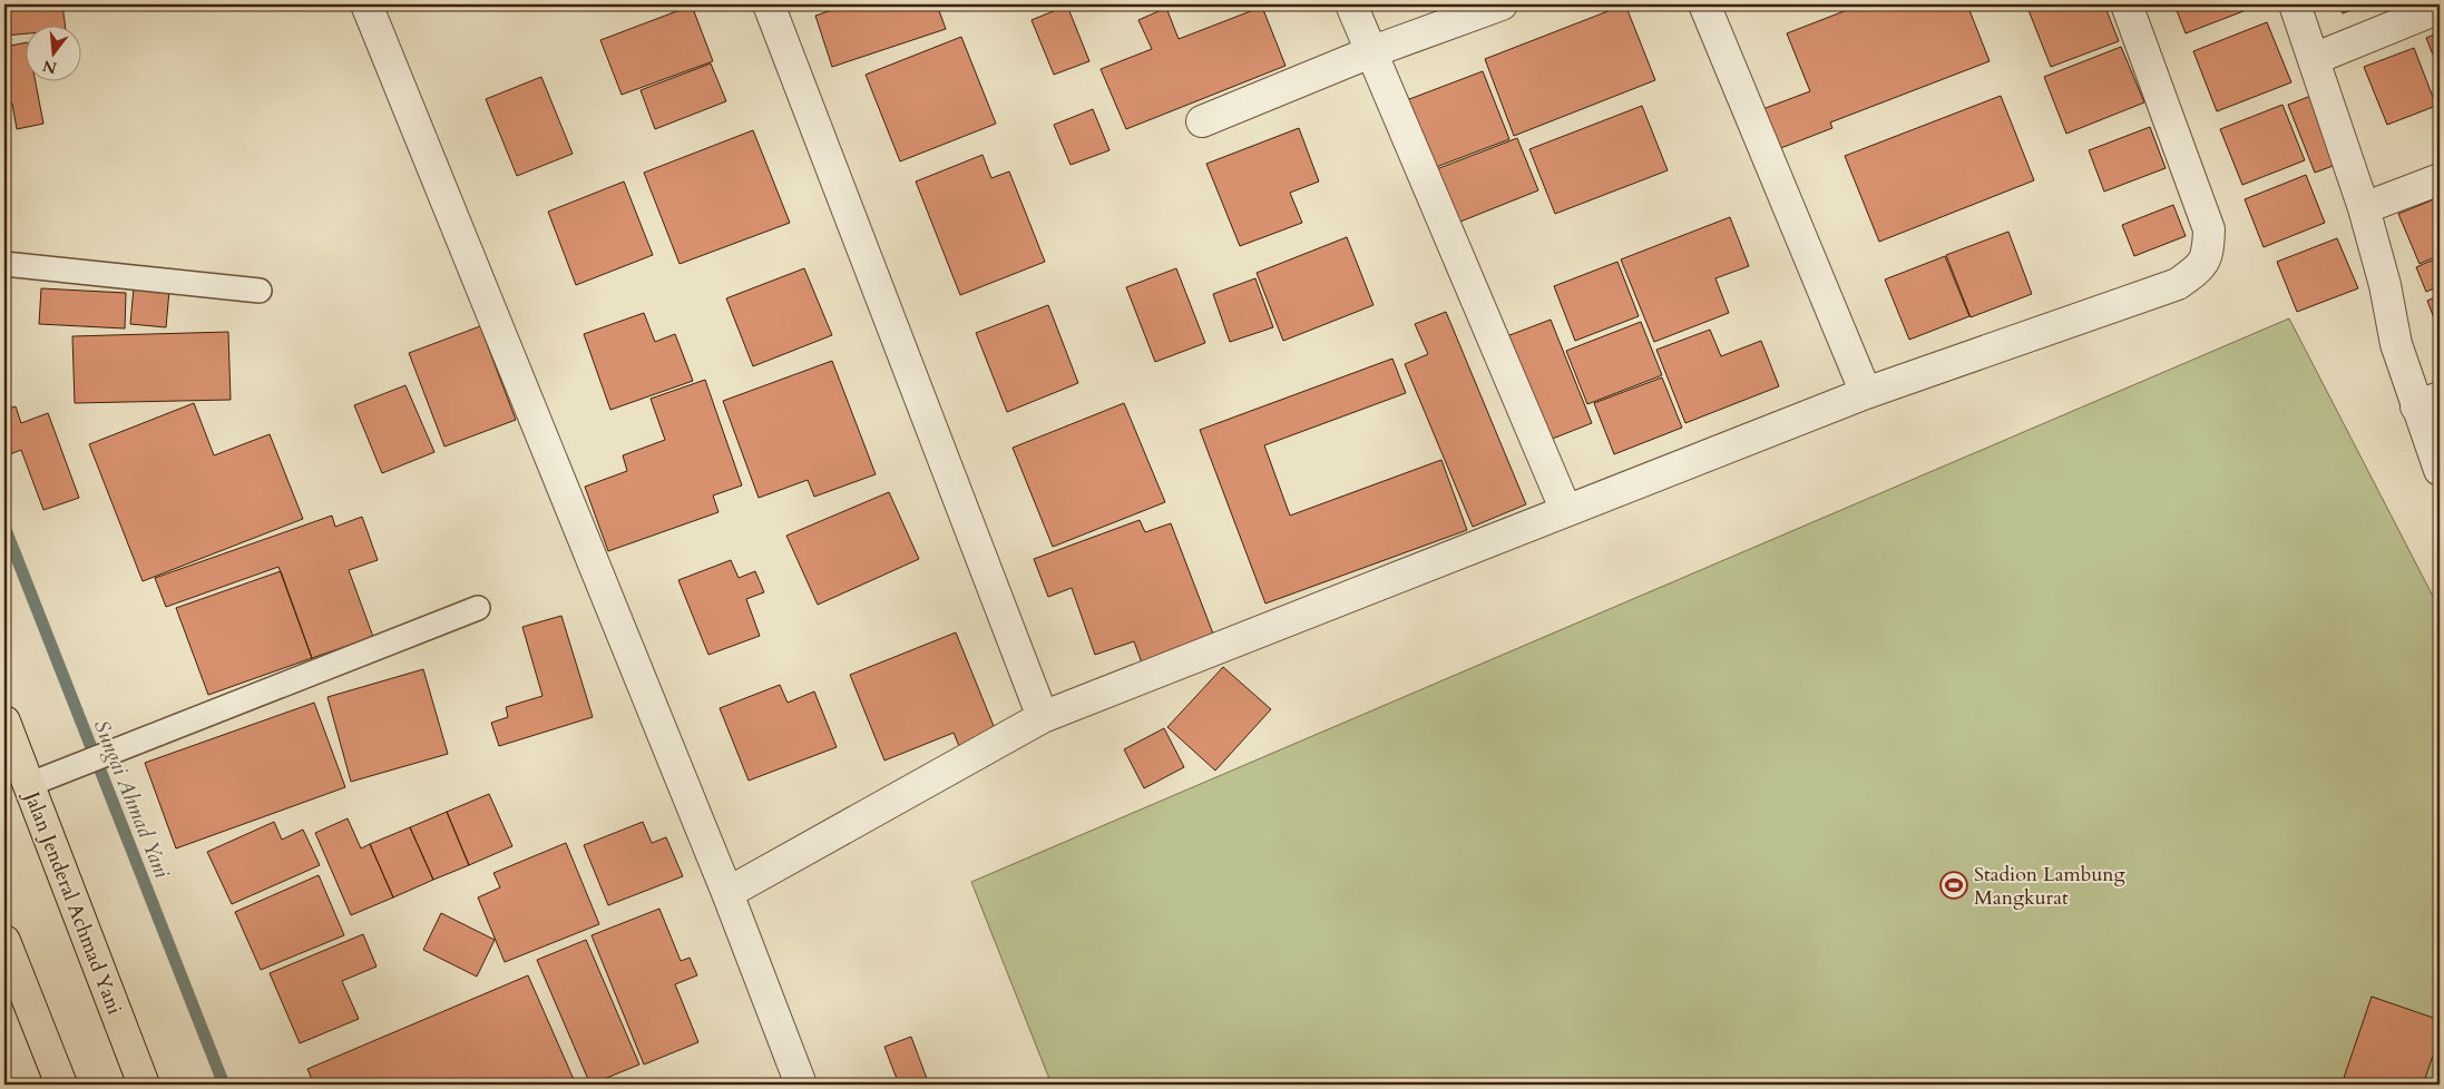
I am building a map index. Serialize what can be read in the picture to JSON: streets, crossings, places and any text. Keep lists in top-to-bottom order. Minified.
{"streets":{"highway":["Jalan Jenderal Achmad Yani"]},"water":["Sungai Ahmad Yani"],"places":{"sports":["Stadion Lambung Mangkurat"]},"north":"bottom"}
